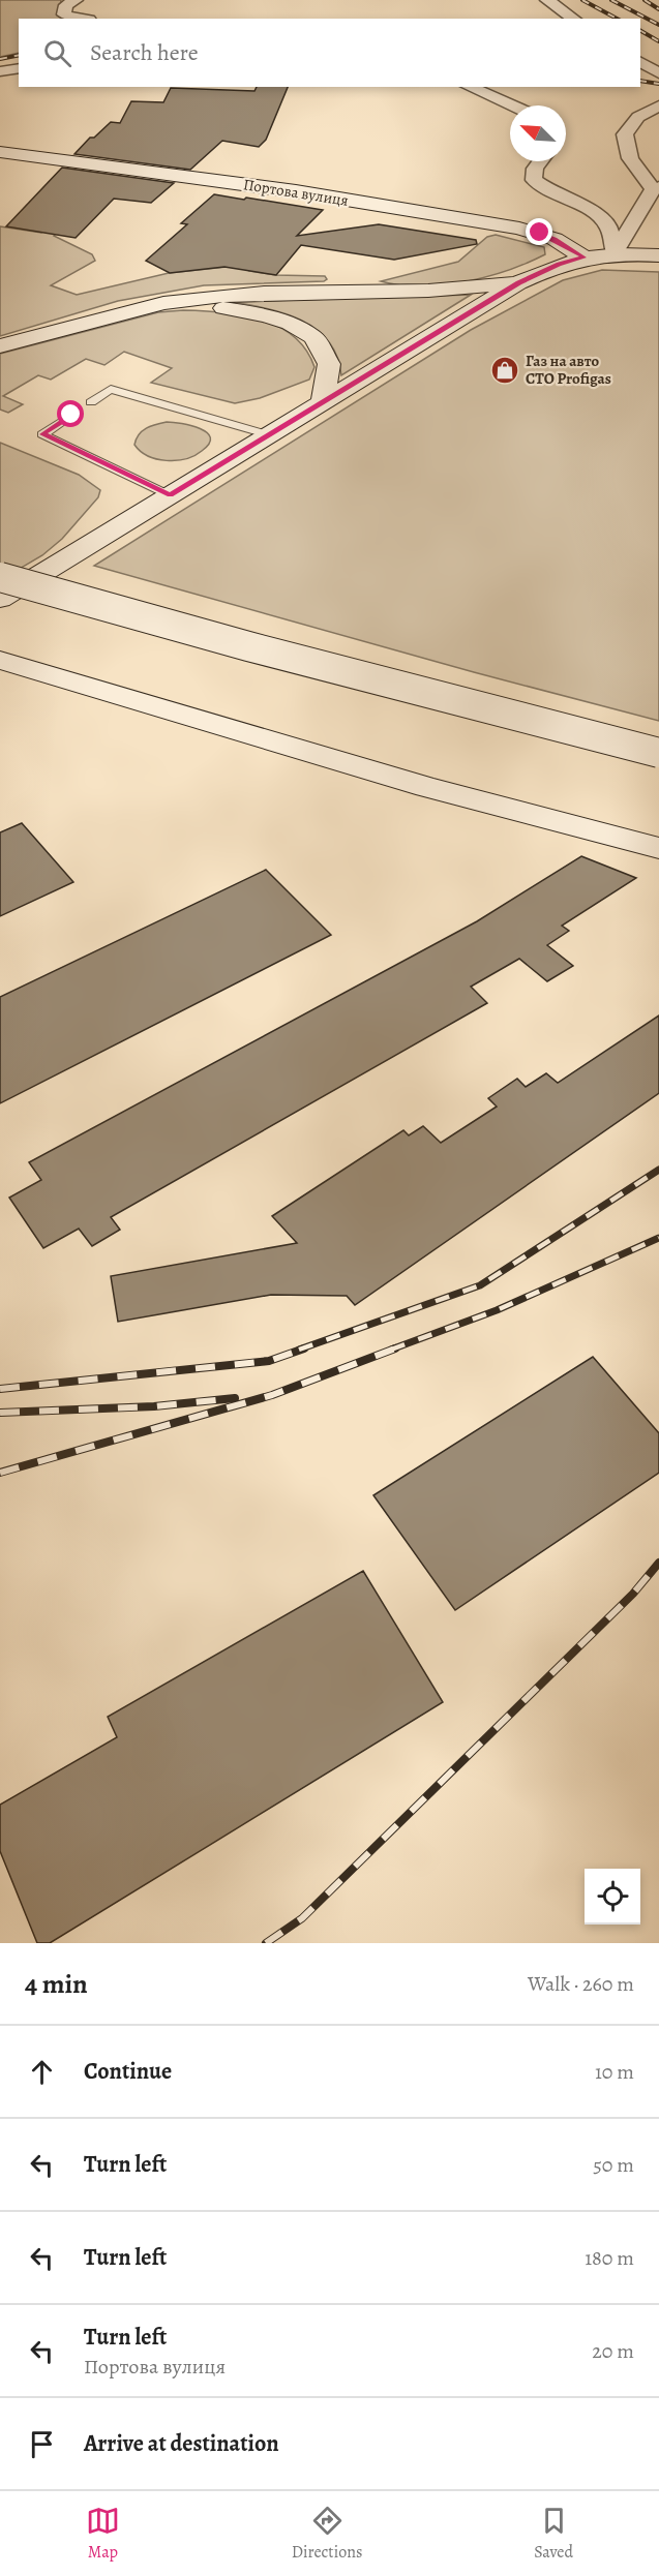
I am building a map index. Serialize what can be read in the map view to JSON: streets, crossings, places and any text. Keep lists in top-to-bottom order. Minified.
{"streets":{"main road":["Портова вулиця"]},"places":{"shop":["Газ на авто СТО Profigas"]},"north":"top left","page":{"search":"Search here","heading":["4 min","Walk · 260 m"],"list":[["Continue","10 m"],["Turn left","50 m"],["Turn left","180 m"],["Turn left","Портова вулиця","20 m"],"Arrive at destination"],"nav":["Map","Directions","Saved"]}}
